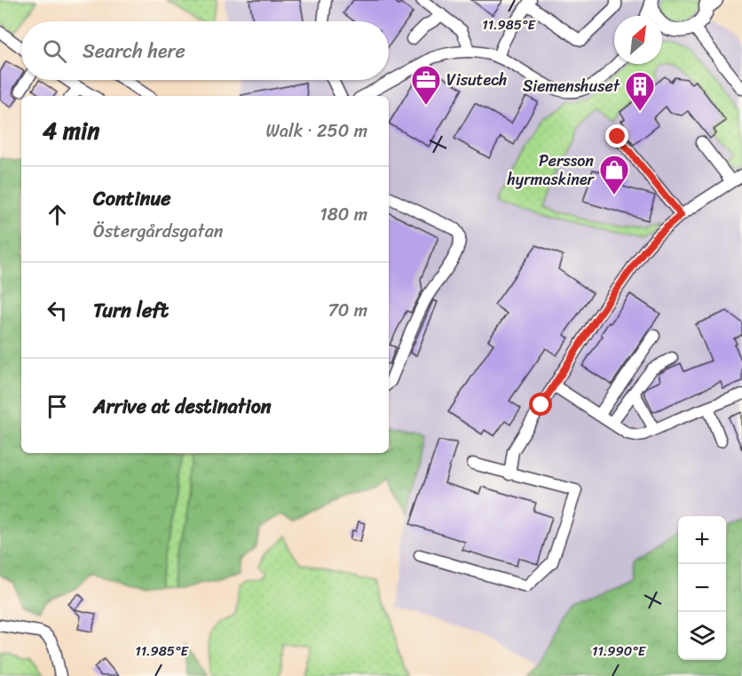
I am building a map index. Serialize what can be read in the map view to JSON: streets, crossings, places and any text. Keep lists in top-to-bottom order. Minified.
{"places":{"office":["Visutech"],"building":["Siemenshuset"],"shop":["Persson hyrmaskiner"]},"north":"top right","page":{"search":"Search here","heading":["4 min","Walk · 250 m"],"list":[["Continue","Östergårdsgatan","180 m"],["Turn left","70 m"],"Arrive at destination"],"map_buttons":["+","−"]},"coordinates":["11.985°E","11.990°E"]}
